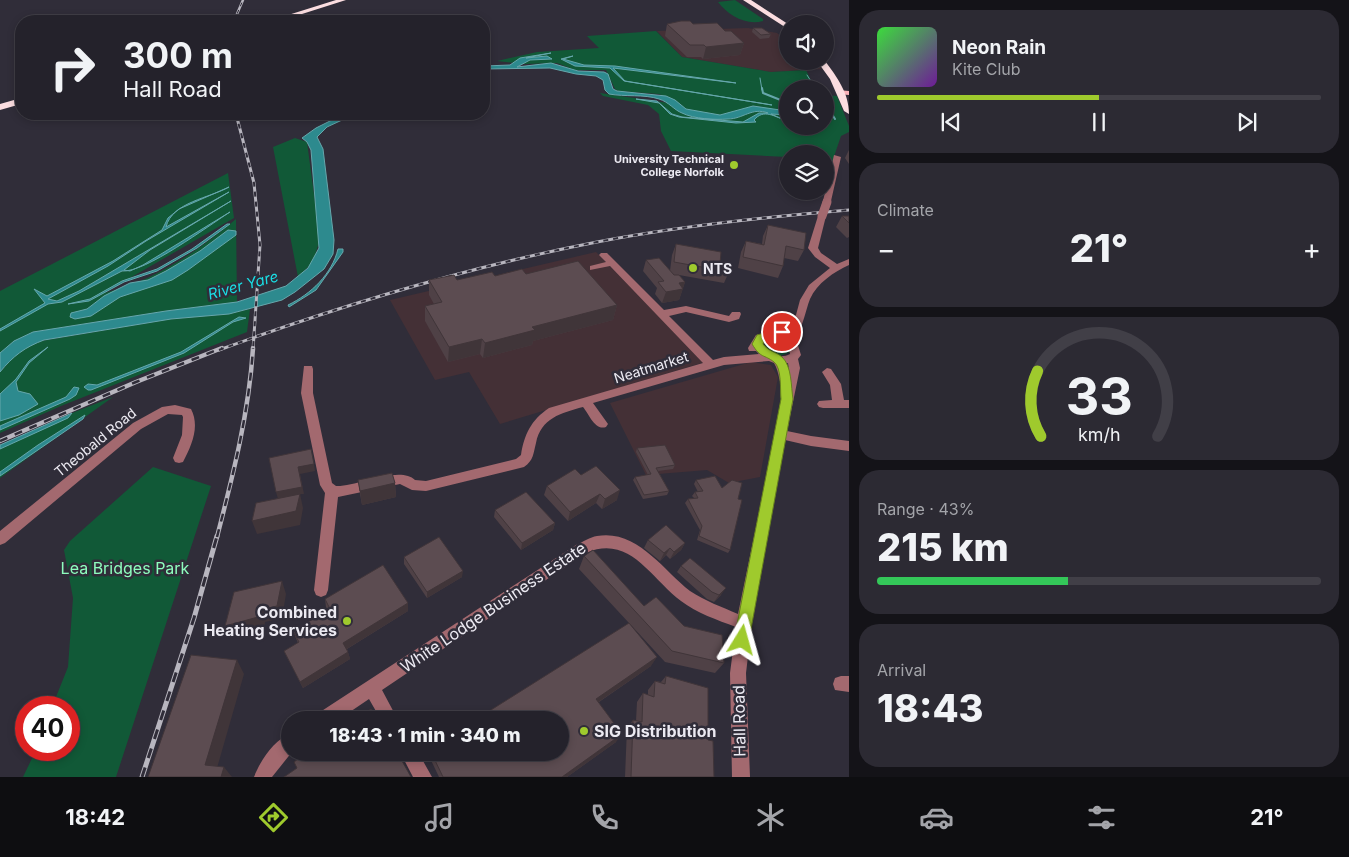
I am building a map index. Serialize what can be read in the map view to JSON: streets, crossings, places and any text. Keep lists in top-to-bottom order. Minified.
{"streets":{"street":["Neatmarket","Theobald Road","White Lodge Business Estate","Hall Road"]},"crossings":[["Neatmarket","Hall Road"],["White Lodge Business Estate","Hall Road"]],"water":["River Yare"],"parks":["Lea Bridges Park"],"places":["University Technical College Norfolk","NTS","Combined Heating Services","SIG Distribution"],"page":{"turn":["300 m","Hall Road"],"song":["Neon Rain","Kite Club"],"tile":["Climate",["Range · 43%","215 km"],["Arrival","18:43"]],"heat":["−","21°","+"],"limit":"40","trip":"18:43 · 1 min · 340 m","tabs":["18:42","21°"],"gauge":["33","km/h"]}}
